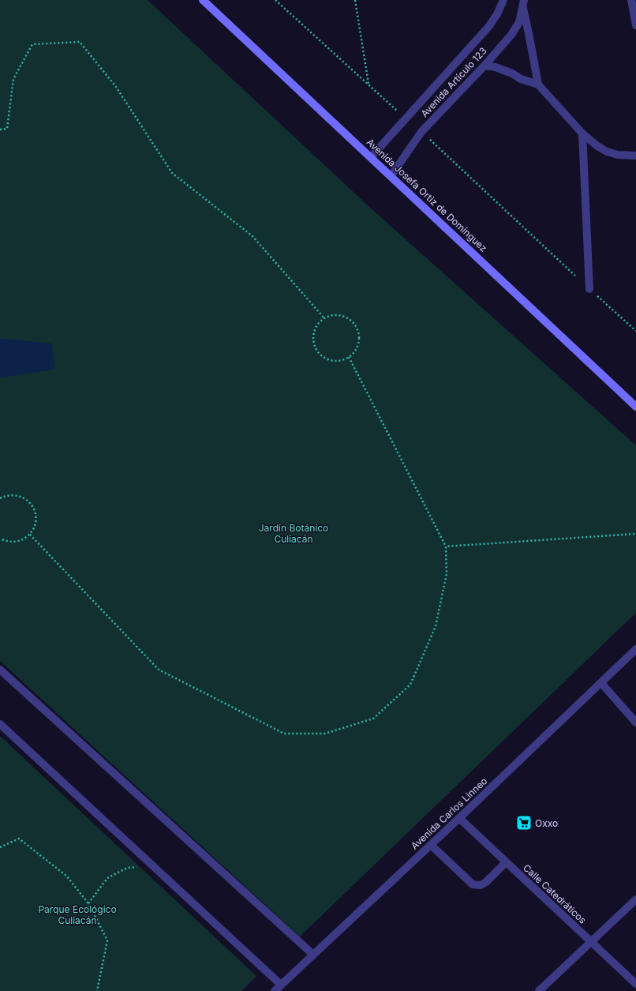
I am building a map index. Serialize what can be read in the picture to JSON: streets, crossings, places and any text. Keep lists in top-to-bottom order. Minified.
{"streets":{"main road":["Avenida Josefa Ortiz de Domínguez"],"street":["Avenida Artículo 123","Avenida Carlos Linneo","Calle Catedráticos"]},"crossings":[["Avenida Artículo 123","Avenida Josefa Ortiz de Domínguez"],["Avenida Carlos Linneo","Calle Catedráticos"]],"parks":["Jardín Botánico Culiacán","Parque Ecológico Culiacán"],"places":{"supermarket":["Oxxo"]}}
